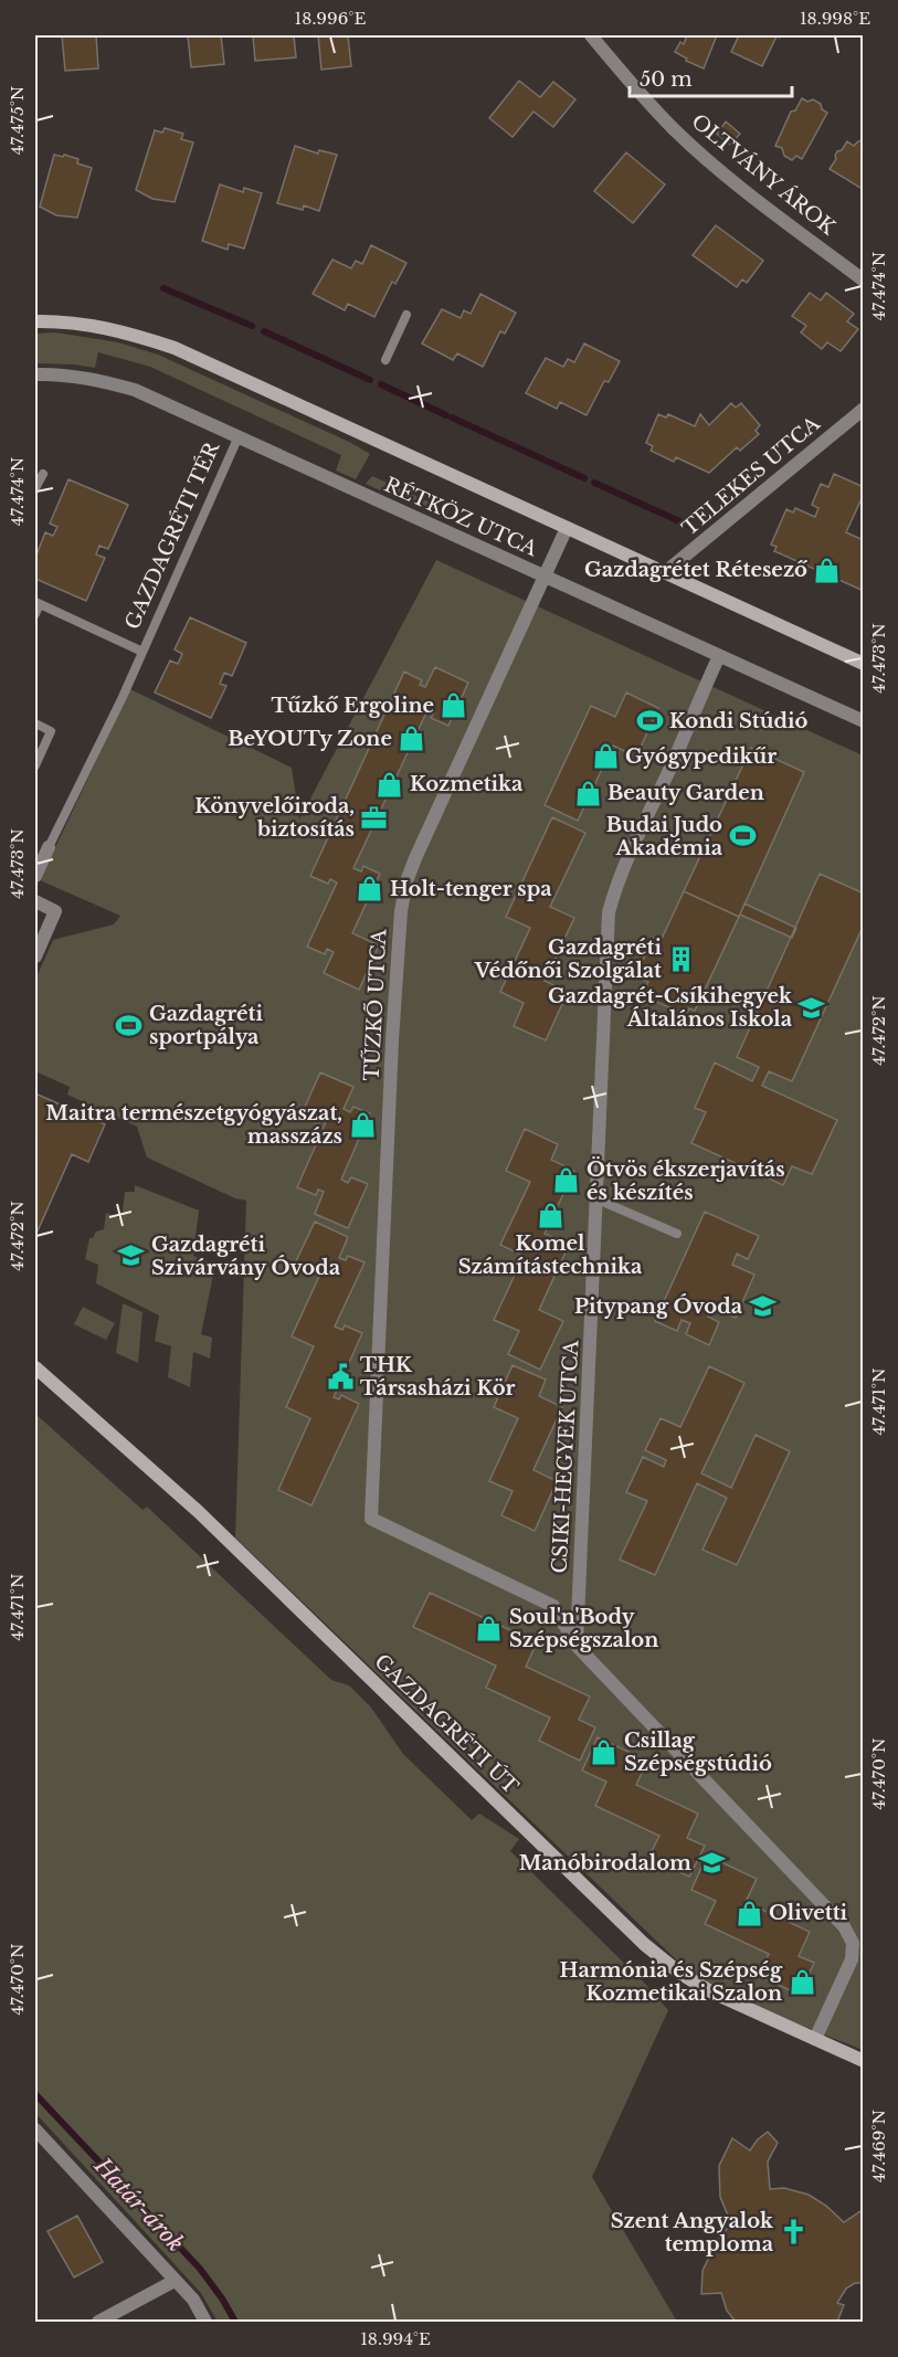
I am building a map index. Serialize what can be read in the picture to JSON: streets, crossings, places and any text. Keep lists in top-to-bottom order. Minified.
{"streets":{"street":["OLTVÁNY ÁROK","TELEKES UTCA","RÉTKÖZ UTCA","GAZDAGRÉTI TÉR","TŰZKŐ UTCA","CSIKI-HEGYEK UTCA","GAZDAGRÉTI ÚT"]},"crossings":[["TELEKES UTCA","RÉTKÖZ UTCA"],["RÉTKÖZ UTCA","GAZDAGRÉTI TÉR"],["RÉTKÖZ UTCA","TŰZKŐ UTCA"],["RÉTKÖZ UTCA","CSIKI-HEGYEK UTCA"],["TŰZKŐ UTCA","CSIKI-HEGYEK UTCA"],["CSIKI-HEGYEK UTCA","GAZDAGRÉTI ÚT"]],"water":["Határ-árok"],"places":{"shop":["Gazdagrétet Rétesező","Tűzkő Ergoline","BeYOUTy Zone","Gyógypedikűr","Kozmetika","Beauty Garden","Holt-tenger spa","Maitra természetgyógyászat, masszázs","Ötvös ékszerjavítás és készítés","Komel Számítástechnika","Soul'n'Body Szépségszalon","Csillag Szépségstúdió","Olivetti","Harmónia és Szépség Kozmetikai Szalon"],"sports":["Kondi Stúdió","Budai Judo Akadémia","Gazdagréti sportpálya"],"office":["Könyvelőiroda, biztosítás"],"building":["Gazdagréti Védőnői Szolgálat"],"school or university":["Gazdagrét-Csíkihegyek Általános Iskola","Gazdagréti Szivárvány Óvoda","Pitypang Óvoda","Manóbirodalom"],"public building":["THK Társasházi Kör"],"church":["Szent Angyalok temploma"]},"scale_bar":"50 m","coordinates":["18.996°E","18.998°E","47.475°N","47.474°N","47.473°N","47.472°N","47.471°N","47.470°N","47.469°N","18.994°E"]}
